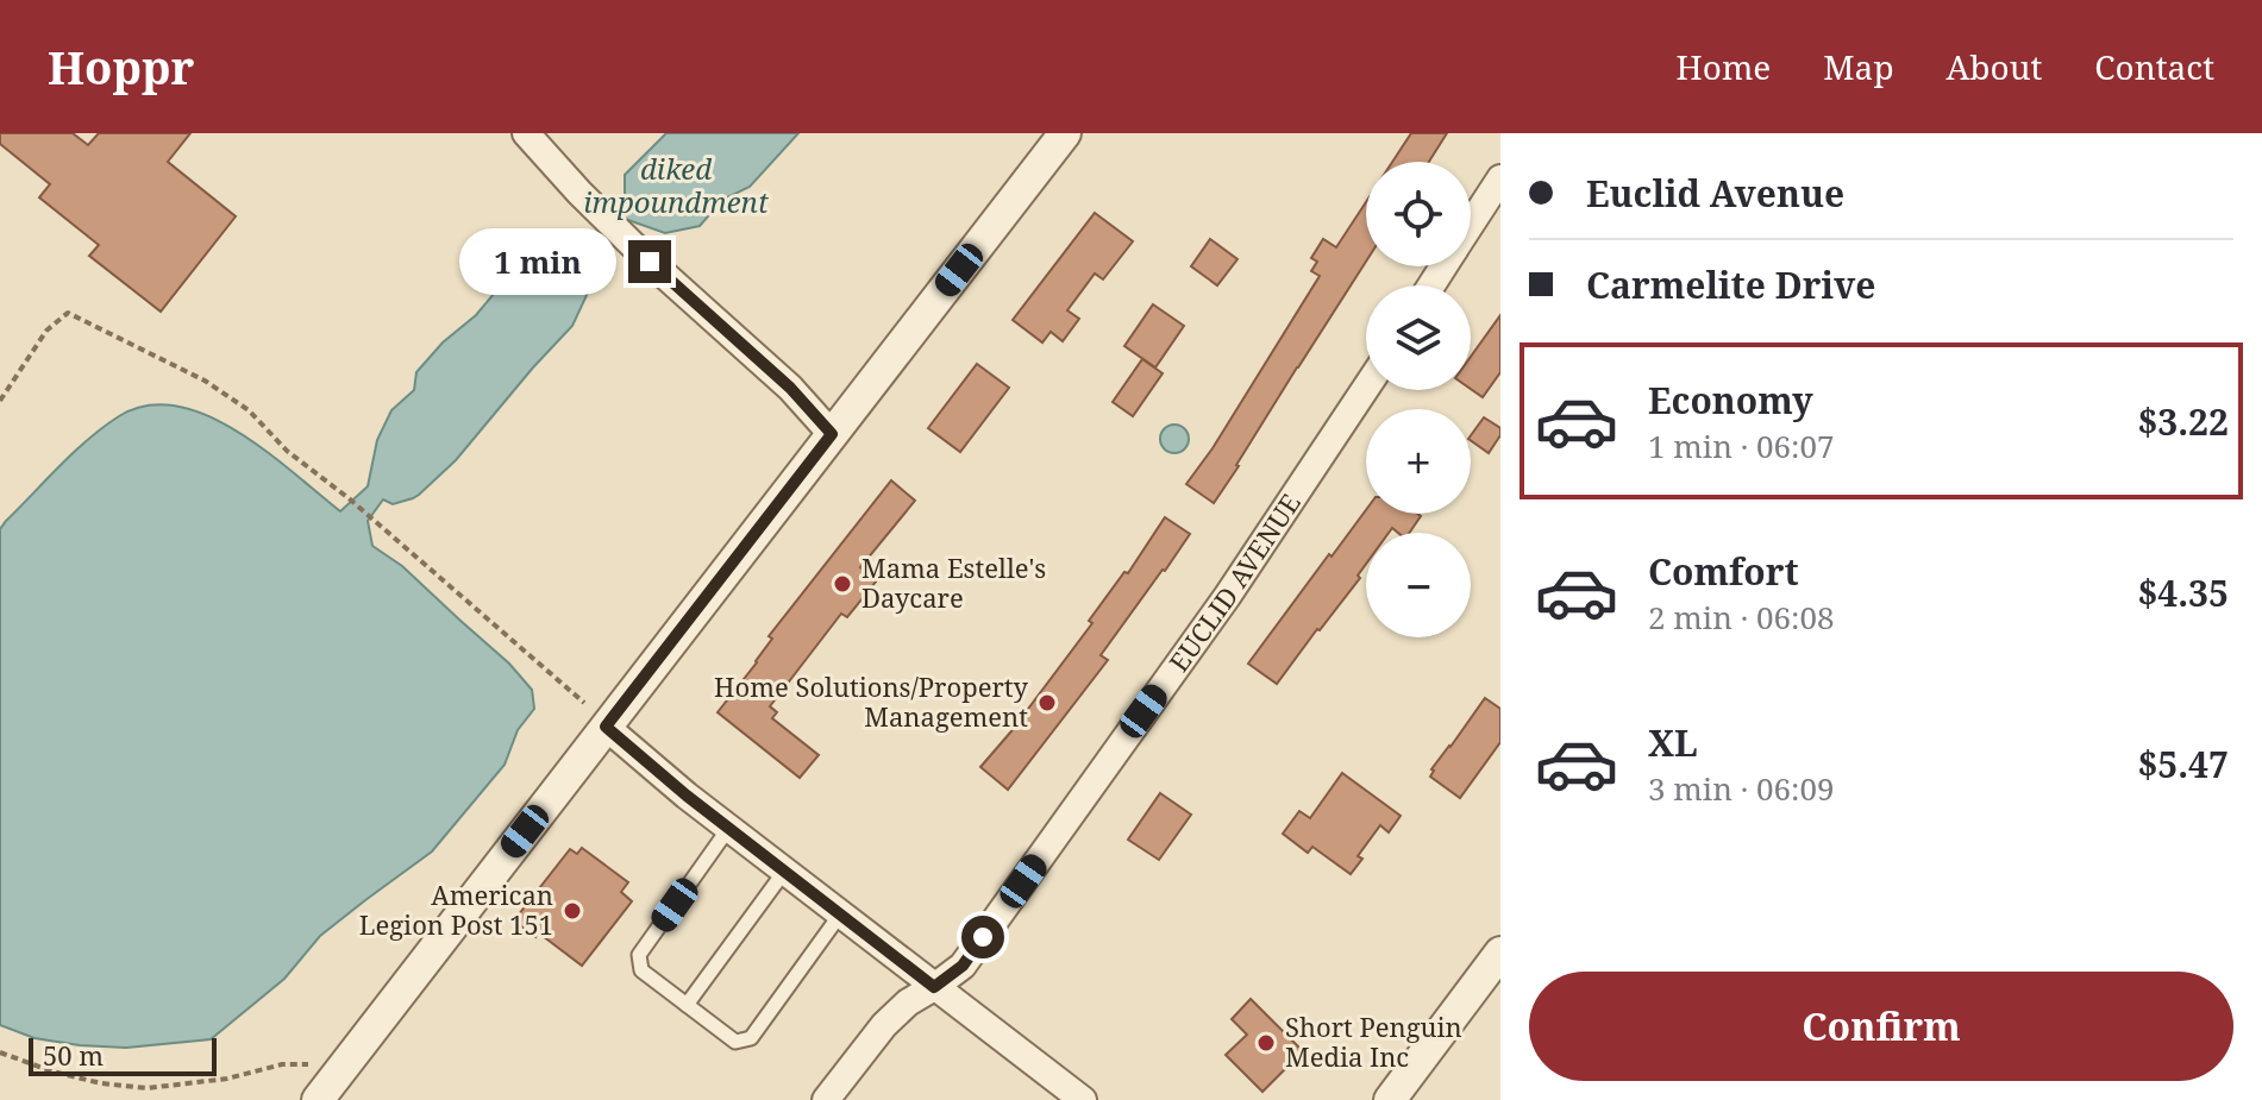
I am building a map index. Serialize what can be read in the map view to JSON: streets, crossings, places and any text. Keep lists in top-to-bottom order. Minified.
{"streets":{"street":["EUCLID AVENUE"]},"water":["diked impoundment"],"places":["Mama Estelle's Daycare","Home Solutions/Property Management","American Legion Post 151","Short Penguin Media Inc"],"scale_bar":"50 m","page":{"header":"Hoppr","nav":["Home","Map","About","Contact"],"banner":["Euclid Avenue","Carmelite Drive"],"map_buttons":["+","−"],"bubble":"1 min","list":[{"name":"Economy","note":"1 min · 06:07","value":"$3.22"},{"name":"Comfort","note":"2 min · 06:08","value":"$4.35"},{"name":"XL","note":"3 min · 06:09","value":"$5.47"}],"buttons":"Confirm","scale":"50 m"}}
